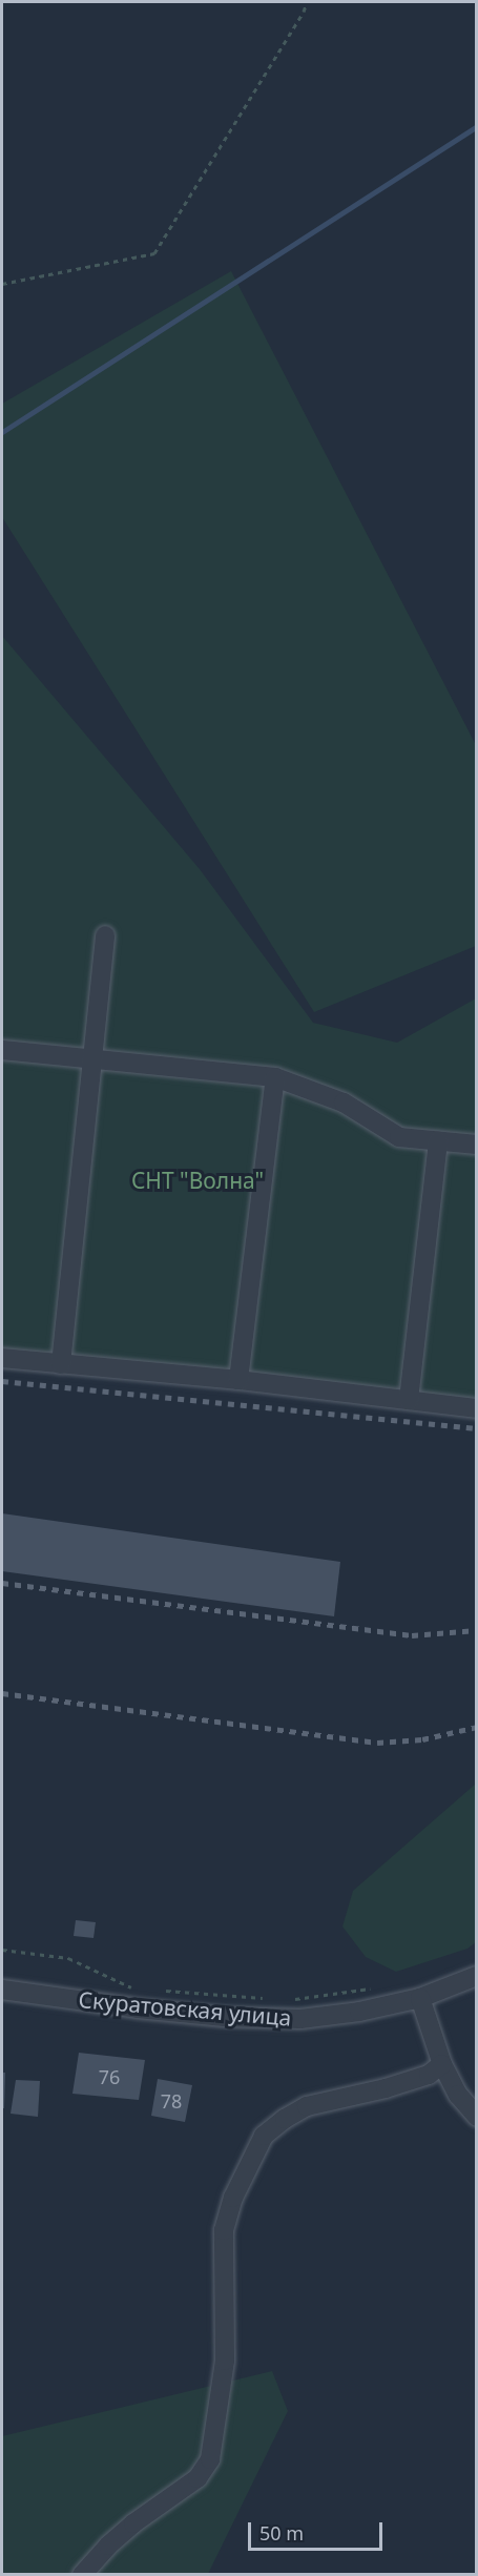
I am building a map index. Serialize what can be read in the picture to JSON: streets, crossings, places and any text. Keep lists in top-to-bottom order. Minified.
{"streets":{"street":["Скуратовская улица"]},"parks":["СНТ \"Волна\""],"house_numbers":["76","78"],"scale_bar":"50 m"}
